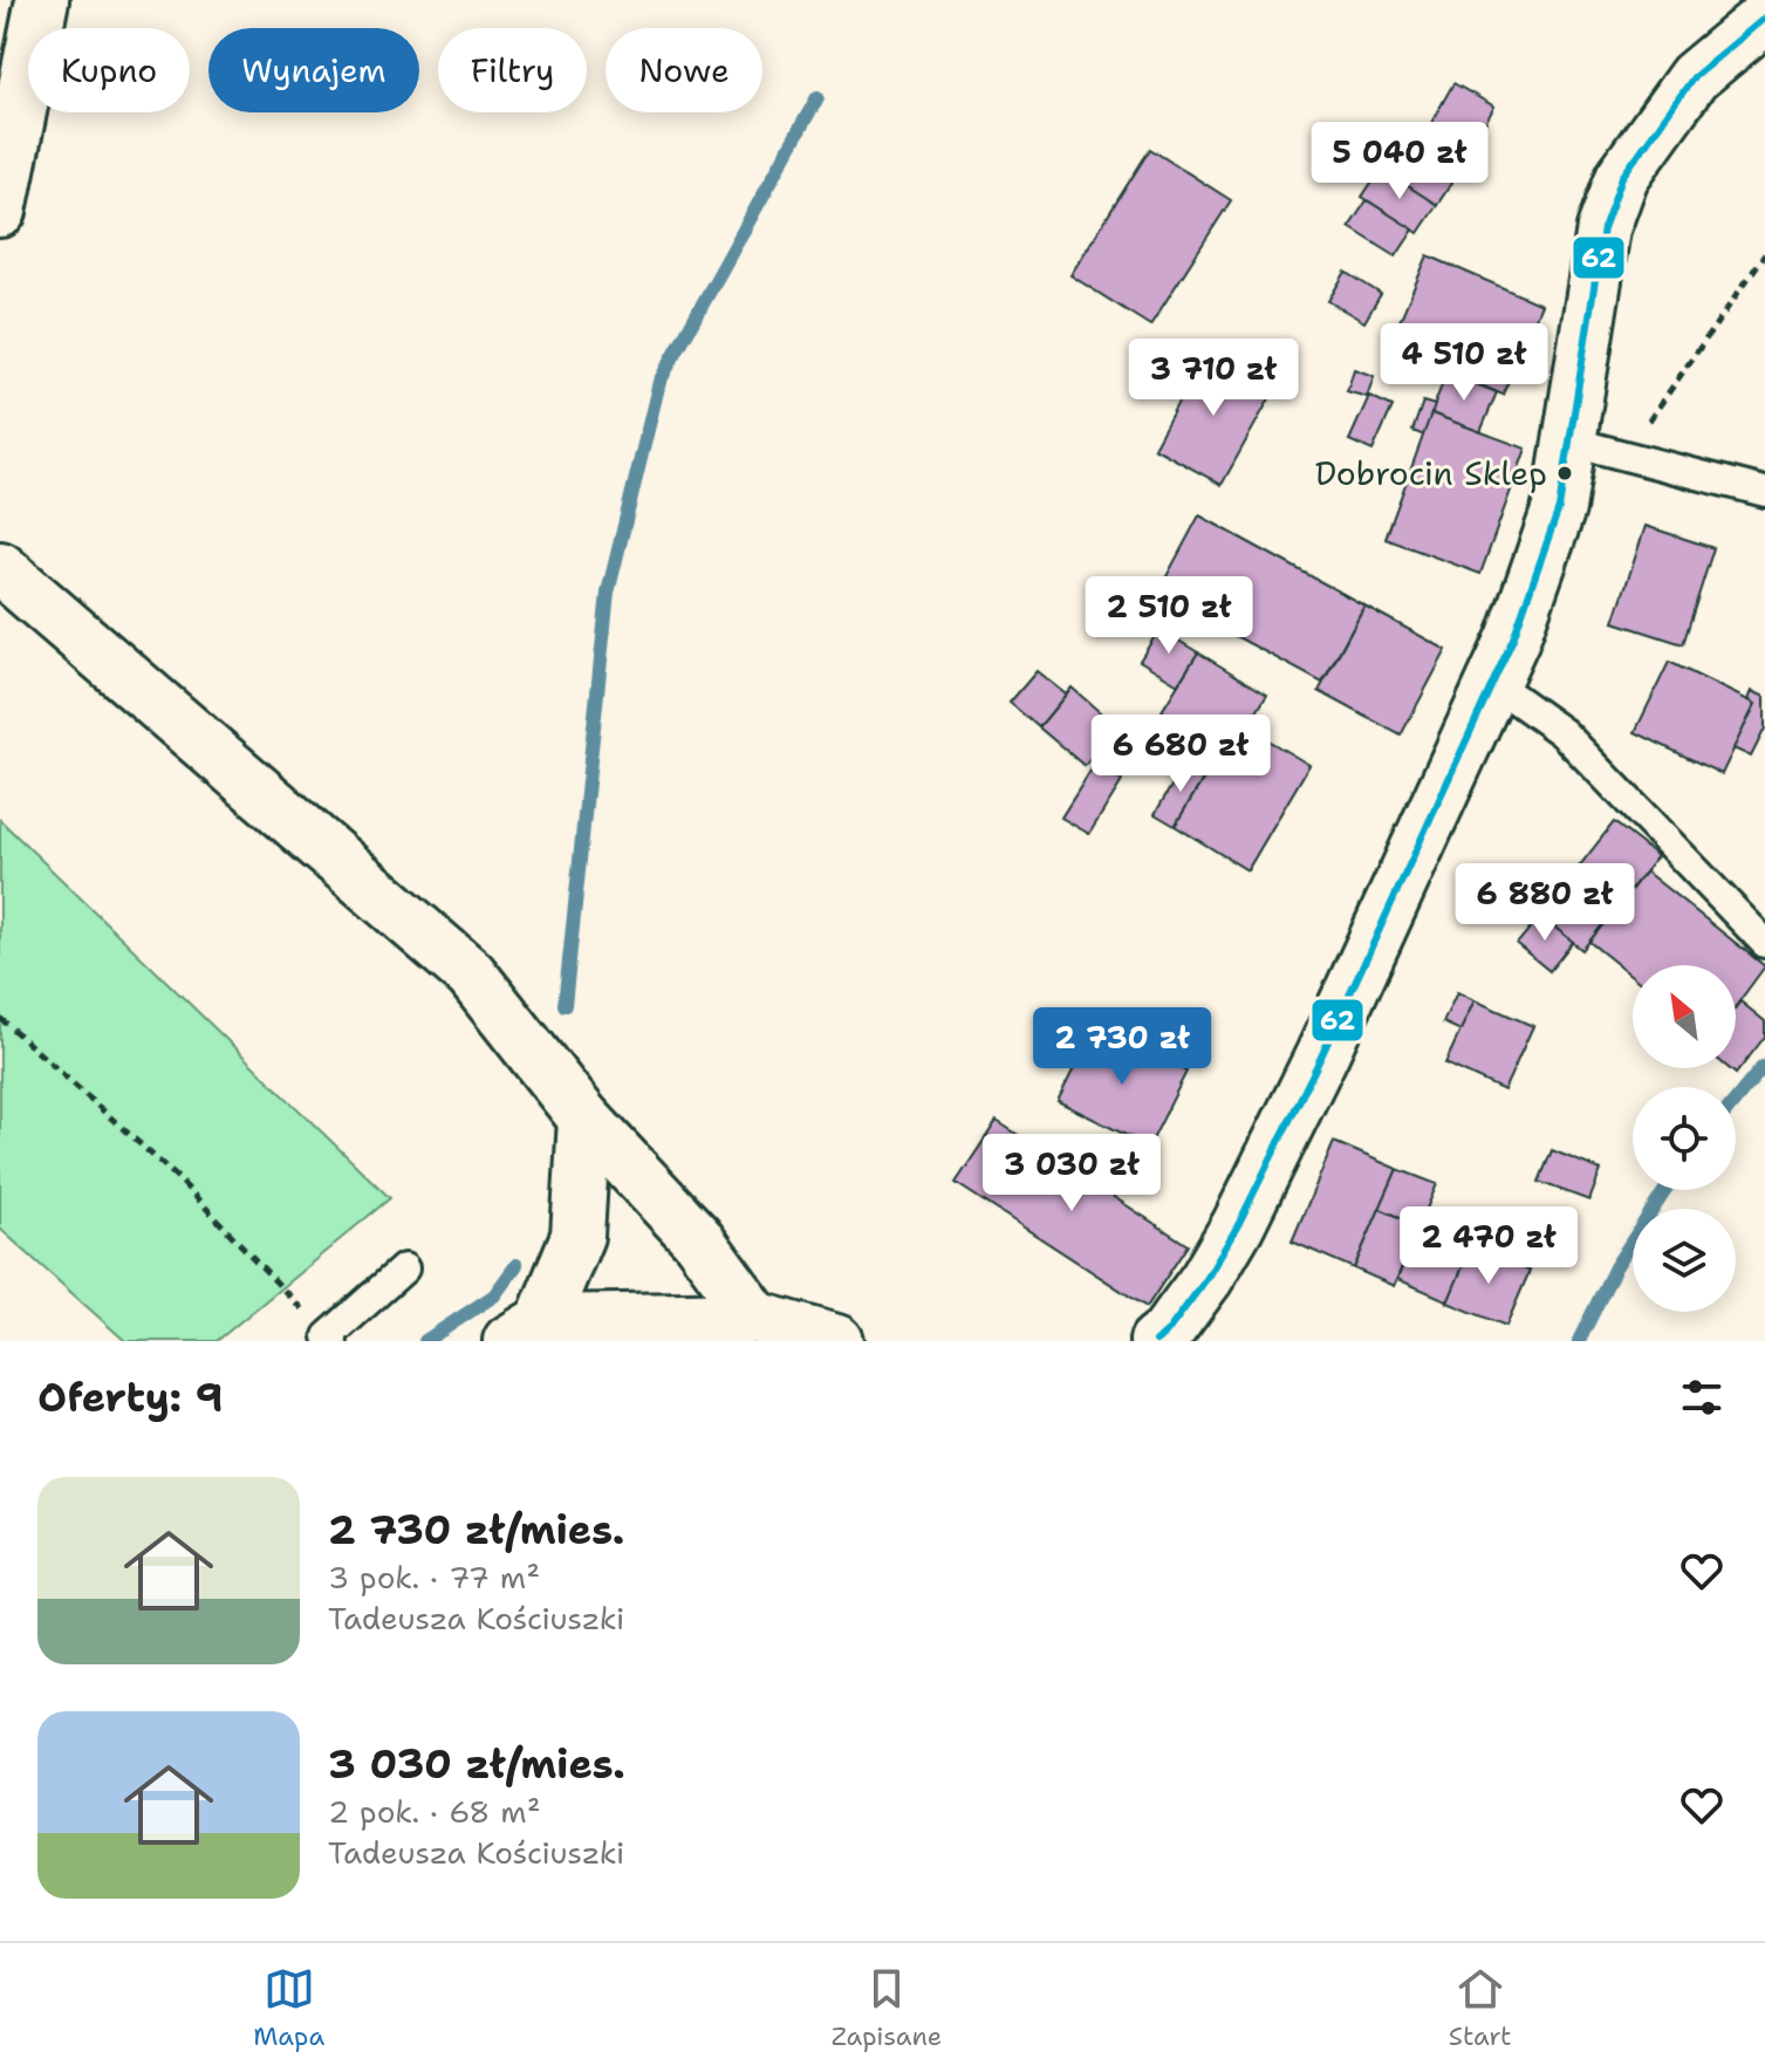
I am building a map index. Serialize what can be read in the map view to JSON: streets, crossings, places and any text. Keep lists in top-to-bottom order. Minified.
{"places":["Dobrocin Sklep"],"lines":["transit line 62"],"north":"top left","page":{"chip":["Kupno","Wynajem","Filtry","Nowe"],"price":["5 040 zł","4 510 zł","3 710 zł","2 510 zł","6 680 zł","6 880 zł","2 730 zł","3 030 zł","2 470 zł"],"heading":"Oferty: 9","list":[{"name":"2 730 zł/mies.","note":"3 pok. · 77 m² · Tadeusza Kościuszki"},{"name":"3 030 zł/mies.","note":"2 pok. · 68 m² · Tadeusza Kościuszki"}],"tabs":["Mapa","Zapisane","Start"]}}
